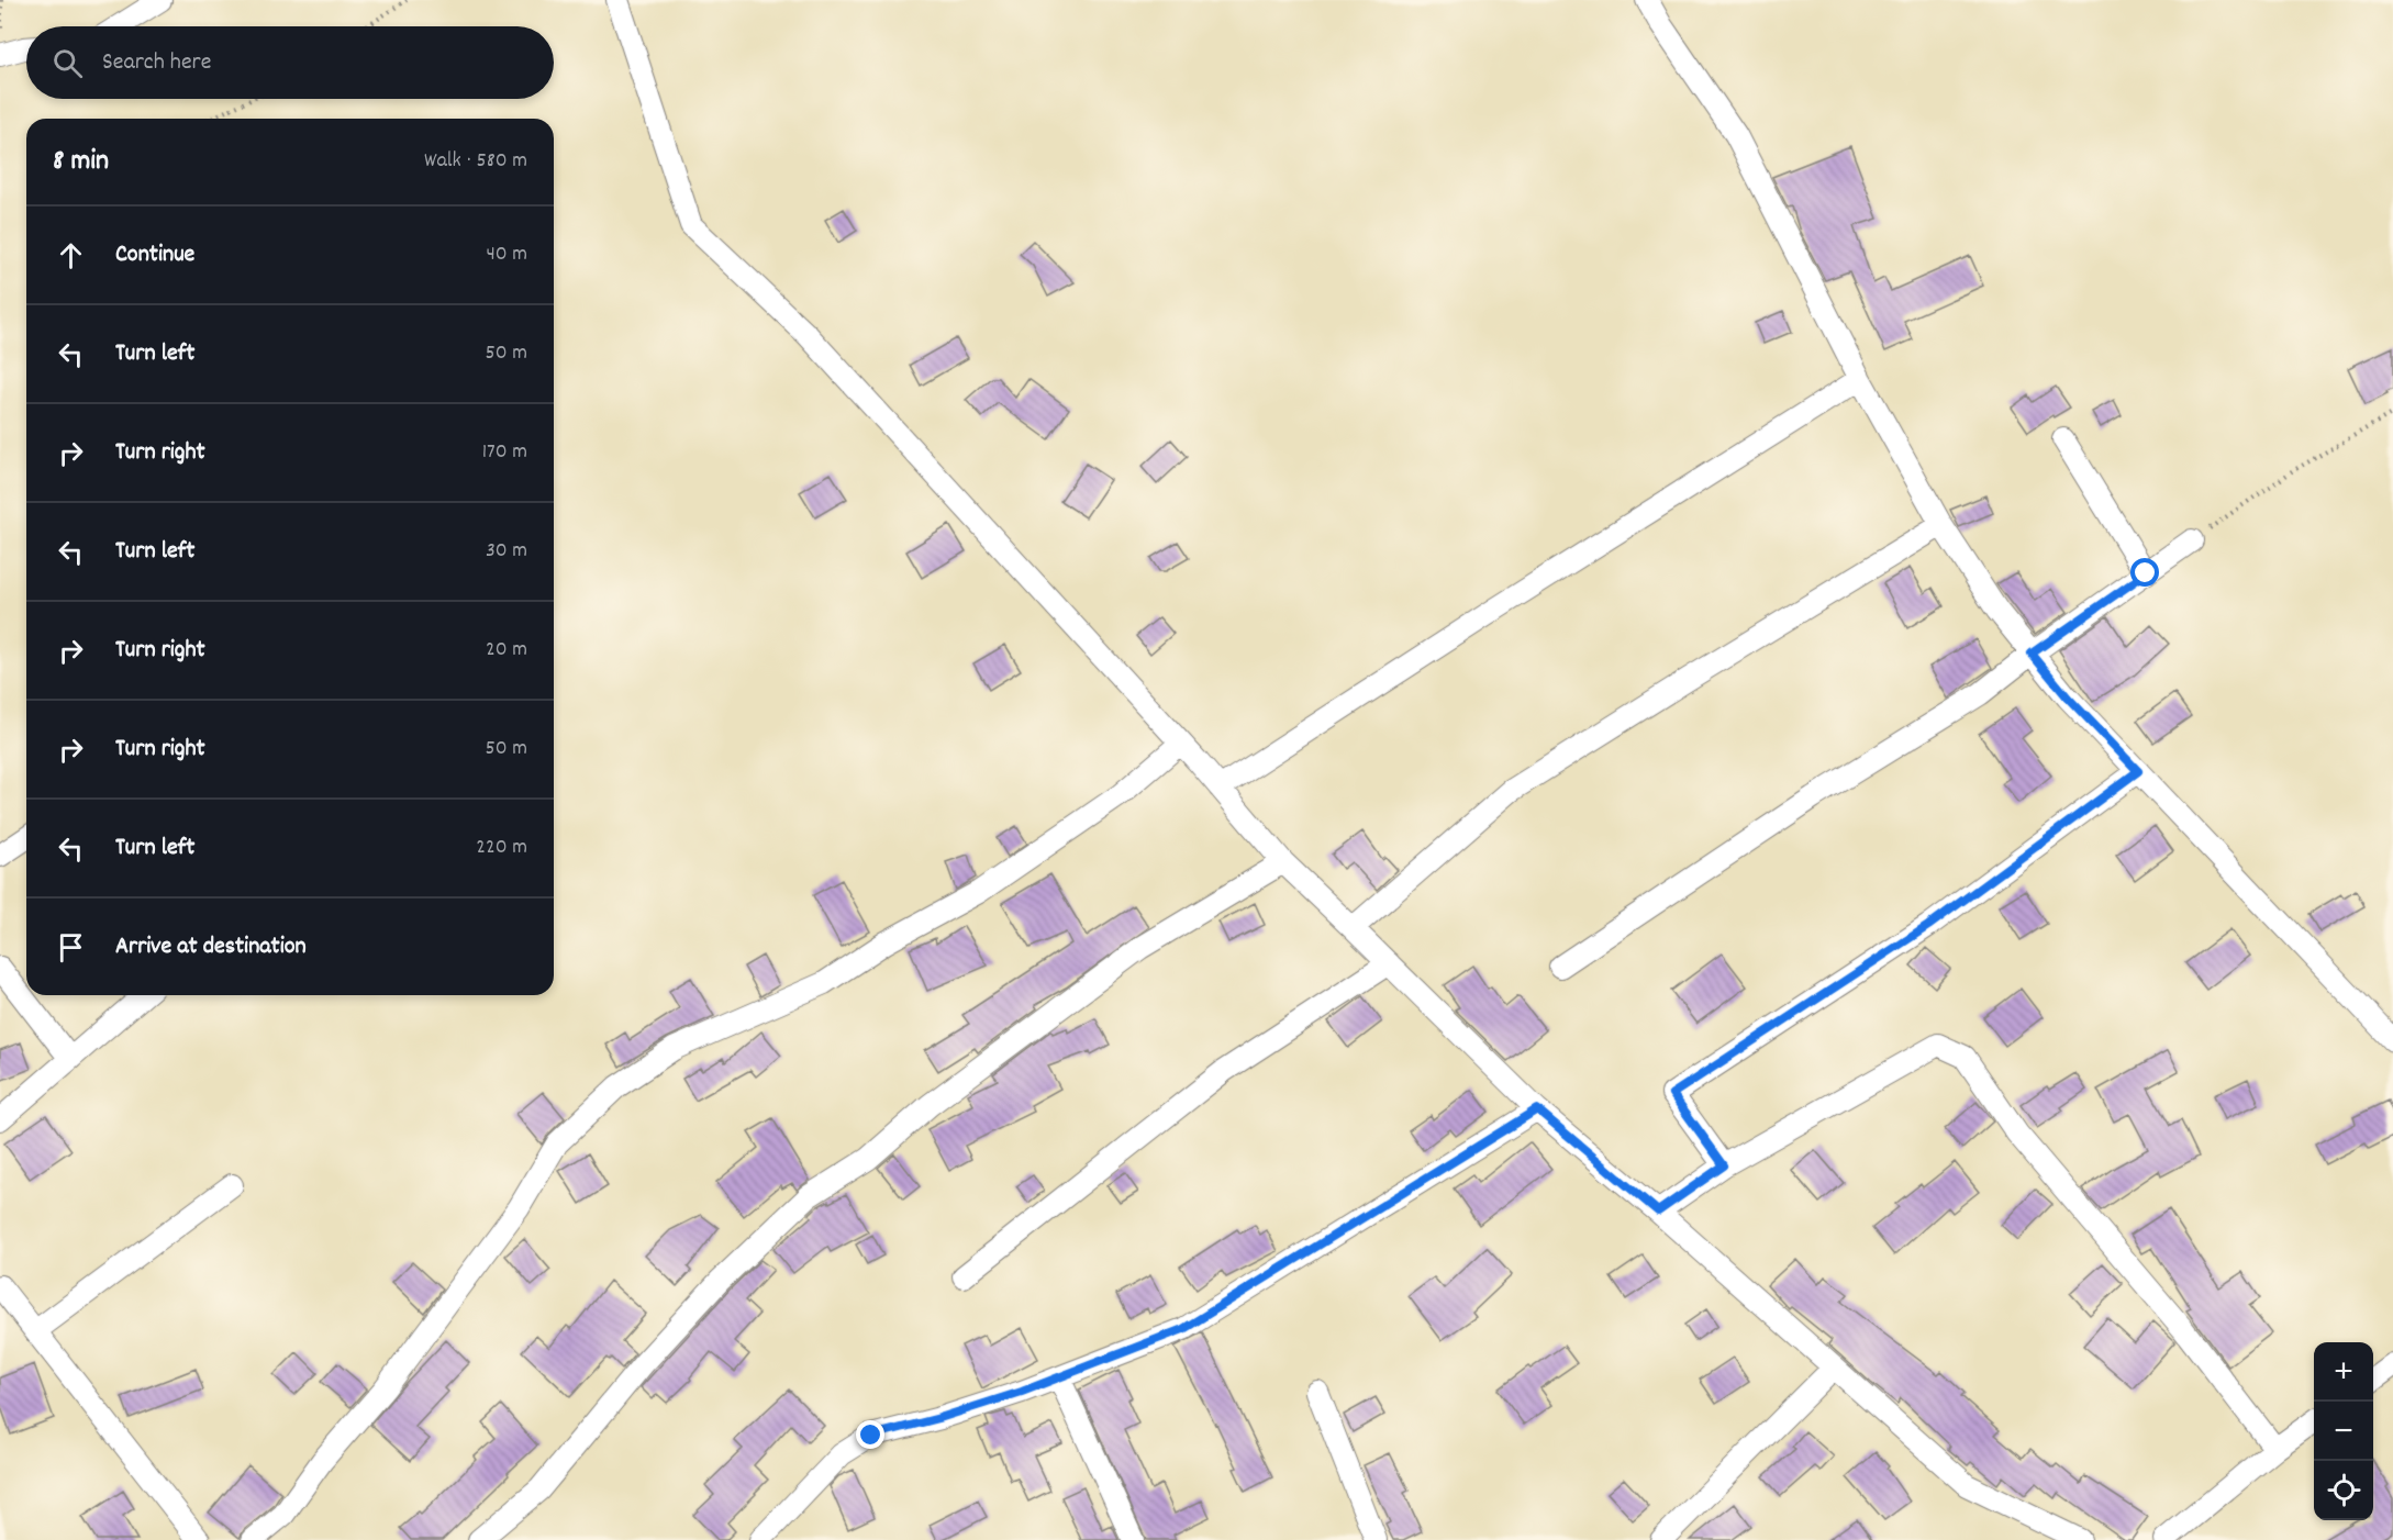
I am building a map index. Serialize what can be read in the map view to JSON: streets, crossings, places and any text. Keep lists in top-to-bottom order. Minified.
{"page":{"search":"Search here","heading":["8 min","Walk · 580 m"],"list":[["Continue","40 m"],["Turn left","50 m"],["Turn right","170 m"],["Turn left","30 m"],["Turn right","20 m"],["Turn right","50 m"],["Turn left","220 m"],"Arrive at destination"],"map_buttons":["+","−"]}}
